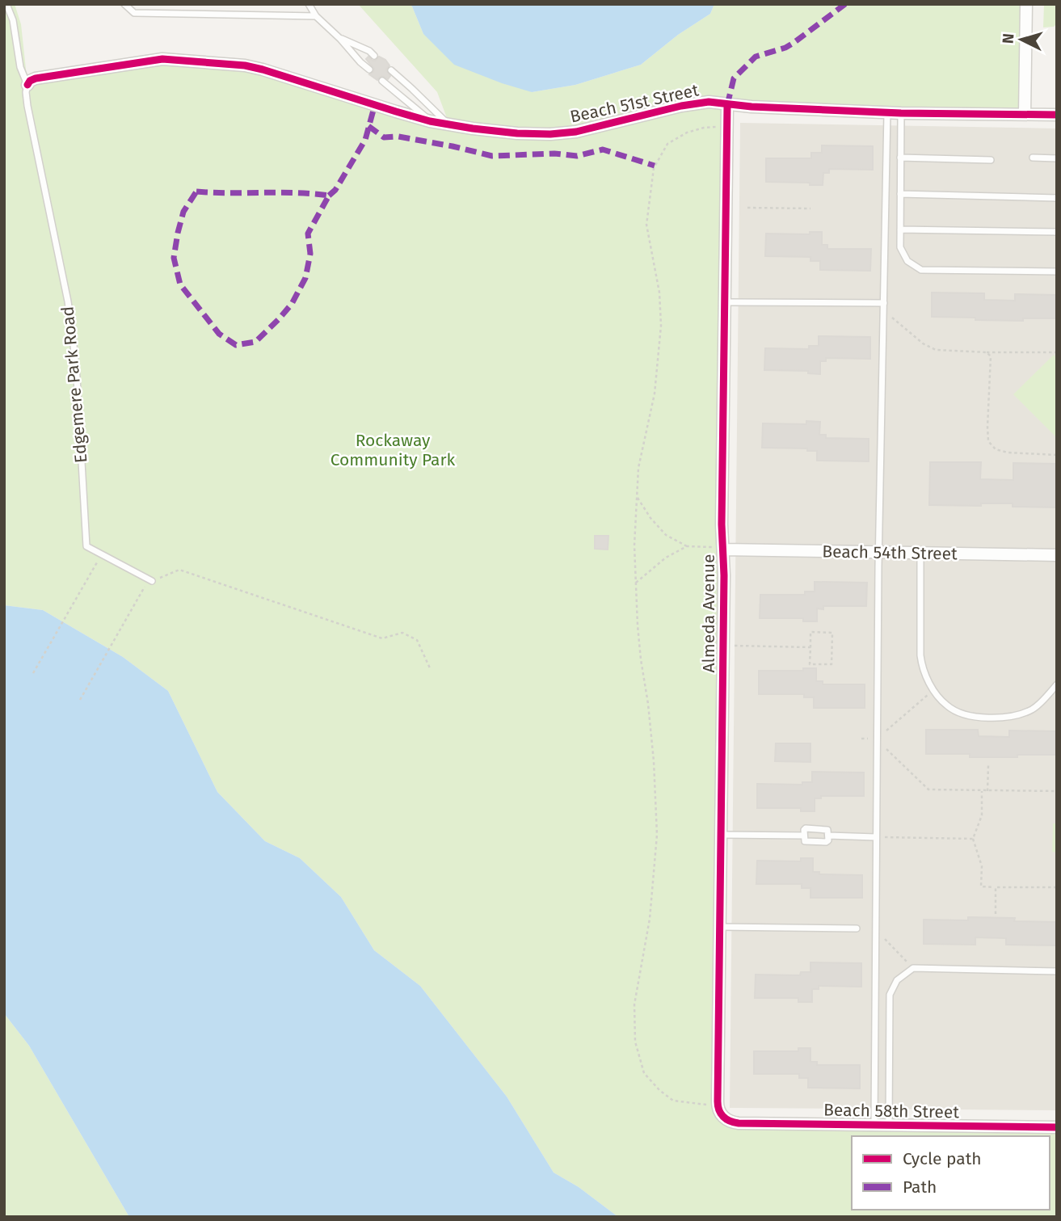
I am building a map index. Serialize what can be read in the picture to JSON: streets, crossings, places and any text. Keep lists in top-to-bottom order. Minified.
{"streets":{"street":["Beach 51st Street","Beach 54th Street","Almeda Avenue","Beach 58th Street"],"lane":["Edgemere Park Road"]},"crossings":[["Beach 51st Street","Edgemere Park Road"],["Beach 51st Street","Almeda Avenue"],["Beach 54th Street","Almeda Avenue"],["Almeda Avenue","Beach 58th Street"]],"parks":["Rockaway Community Park"],"legend":["Cycle path","Path"],"north":"left"}
